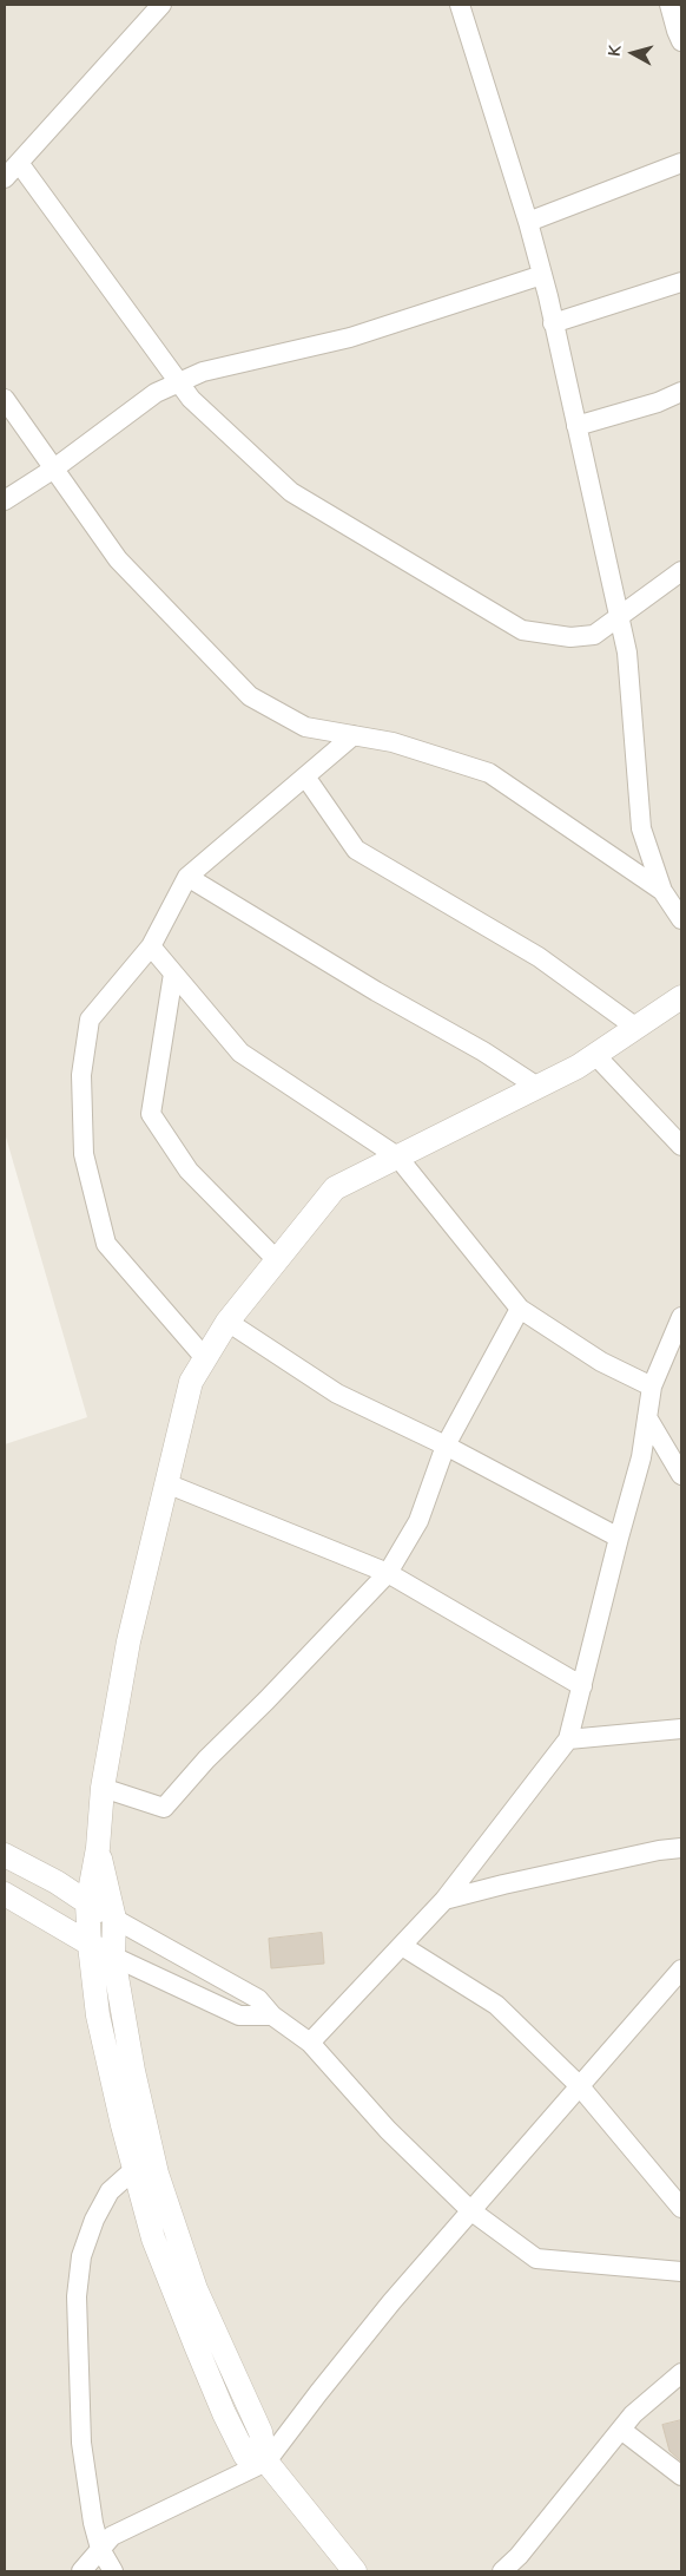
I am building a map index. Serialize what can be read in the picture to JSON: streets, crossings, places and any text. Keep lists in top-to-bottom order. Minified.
{"north":"left"}
